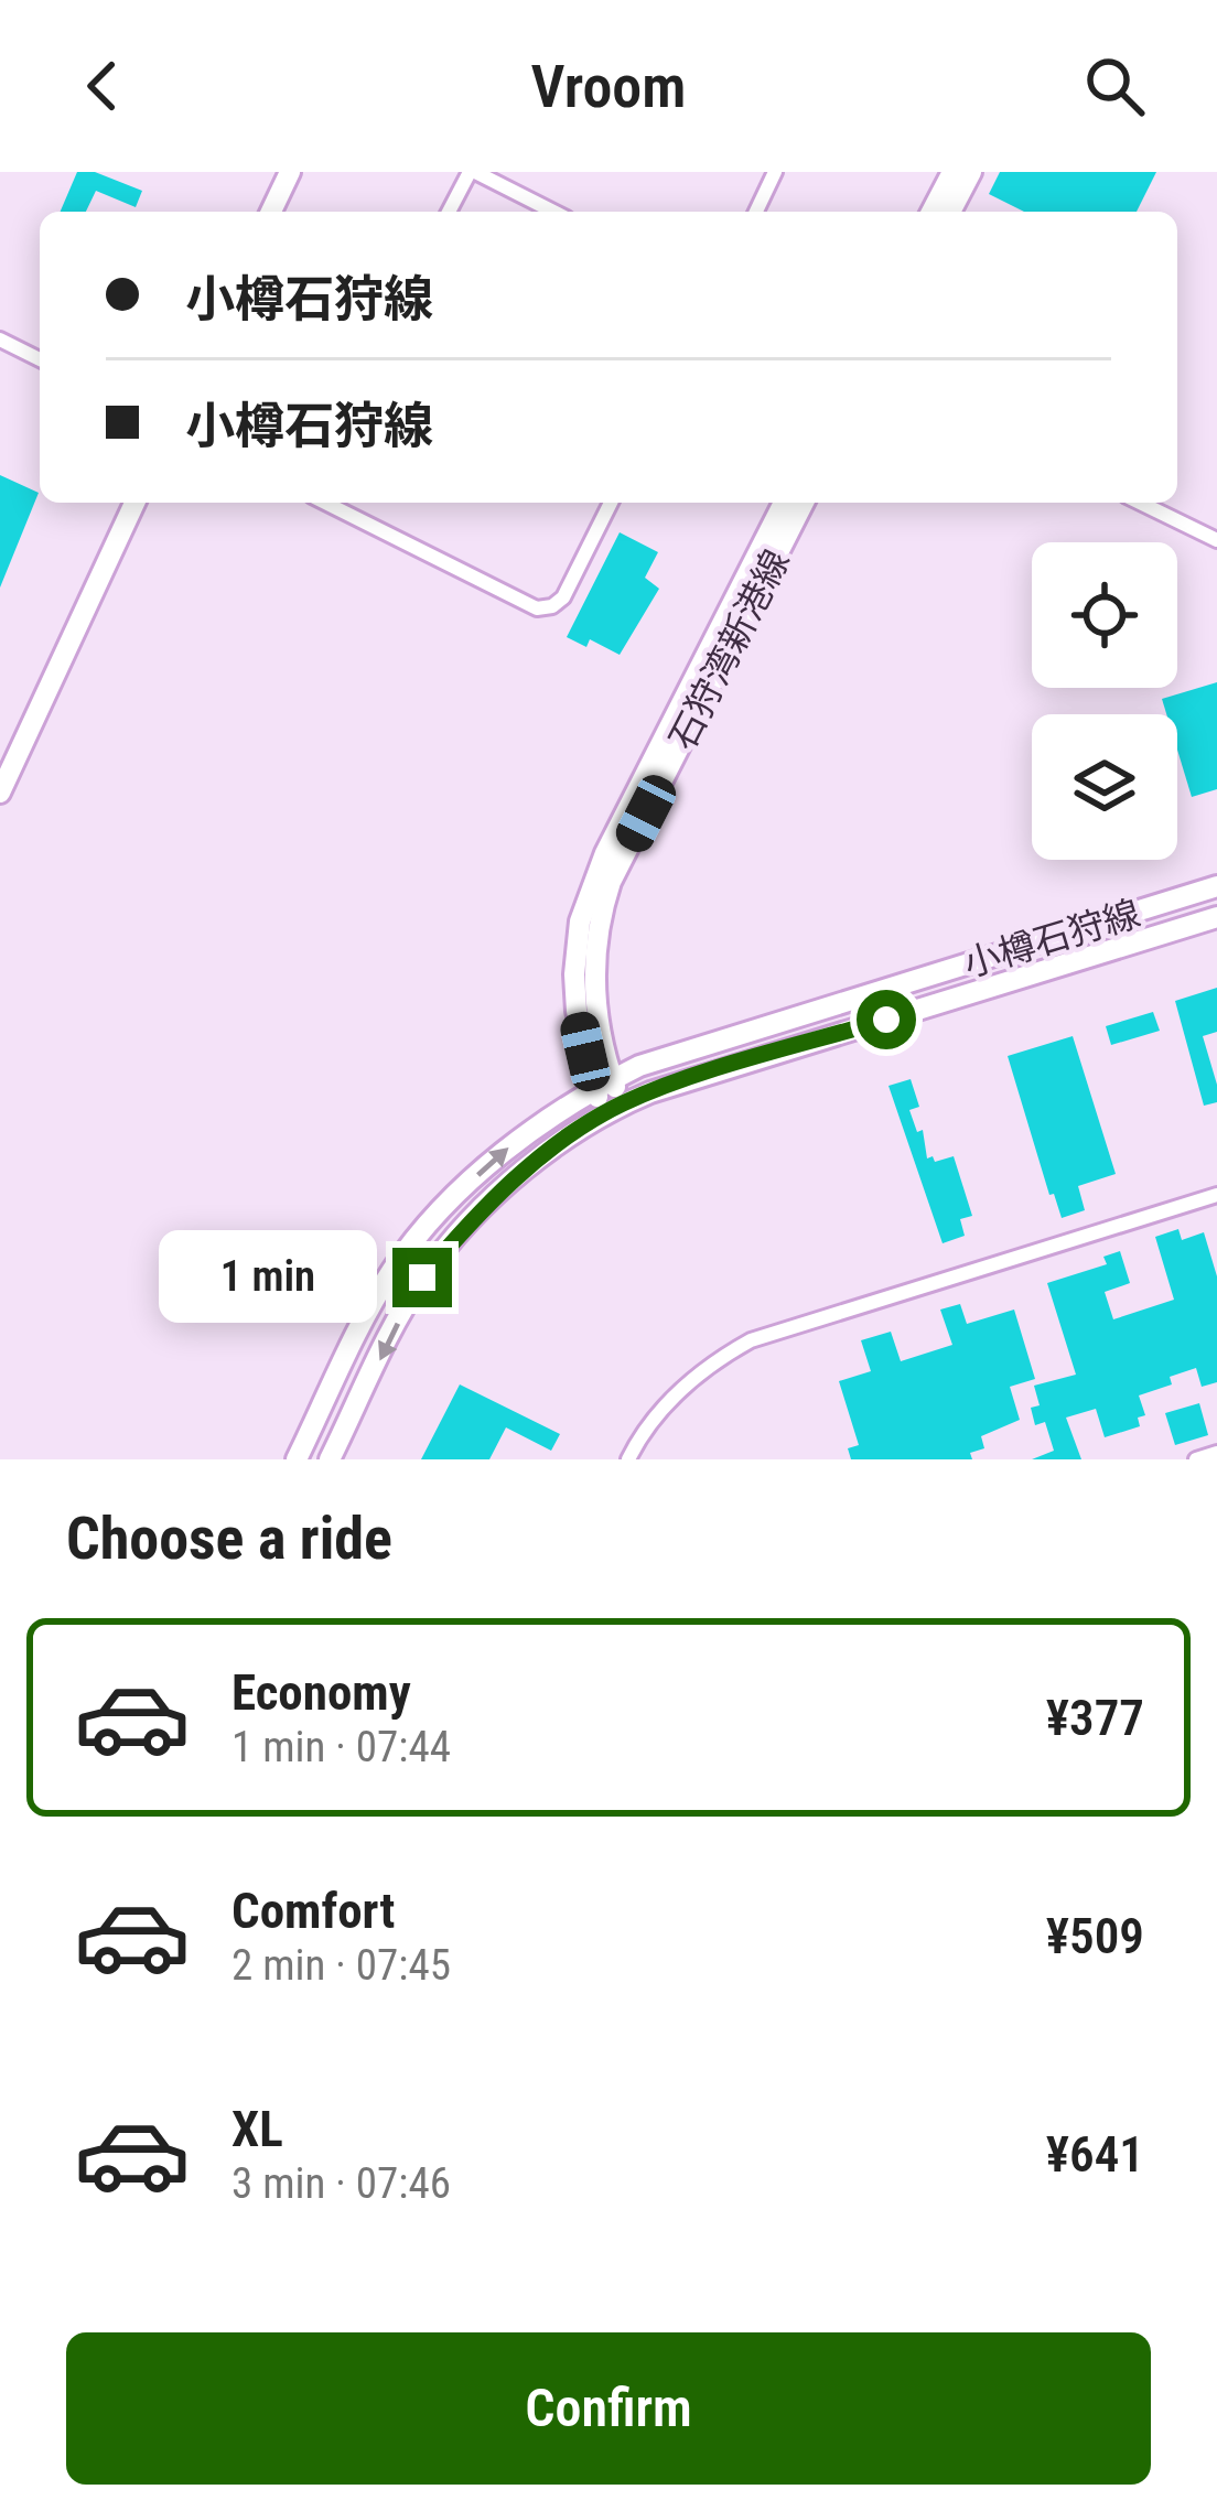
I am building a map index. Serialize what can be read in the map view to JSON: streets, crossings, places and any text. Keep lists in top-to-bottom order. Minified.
{"streets":{"main road":["石狩湾新港線","小樽石狩線"]},"crossings":[["石狩湾新港線","小樽石狩線"]],"page":{"header":"Vroom","banner":["小樽石狩線","小樽石狩線"],"bubble":"1 min","heading":"Choose a ride","list":[{"name":"Economy","note":"1 min · 07:44","value":"¥377"},{"name":"Comfort","note":"2 min · 07:45","value":"¥509"},{"name":"XL","note":"3 min · 07:46","value":"¥641"}],"buttons":"Confirm"}}
